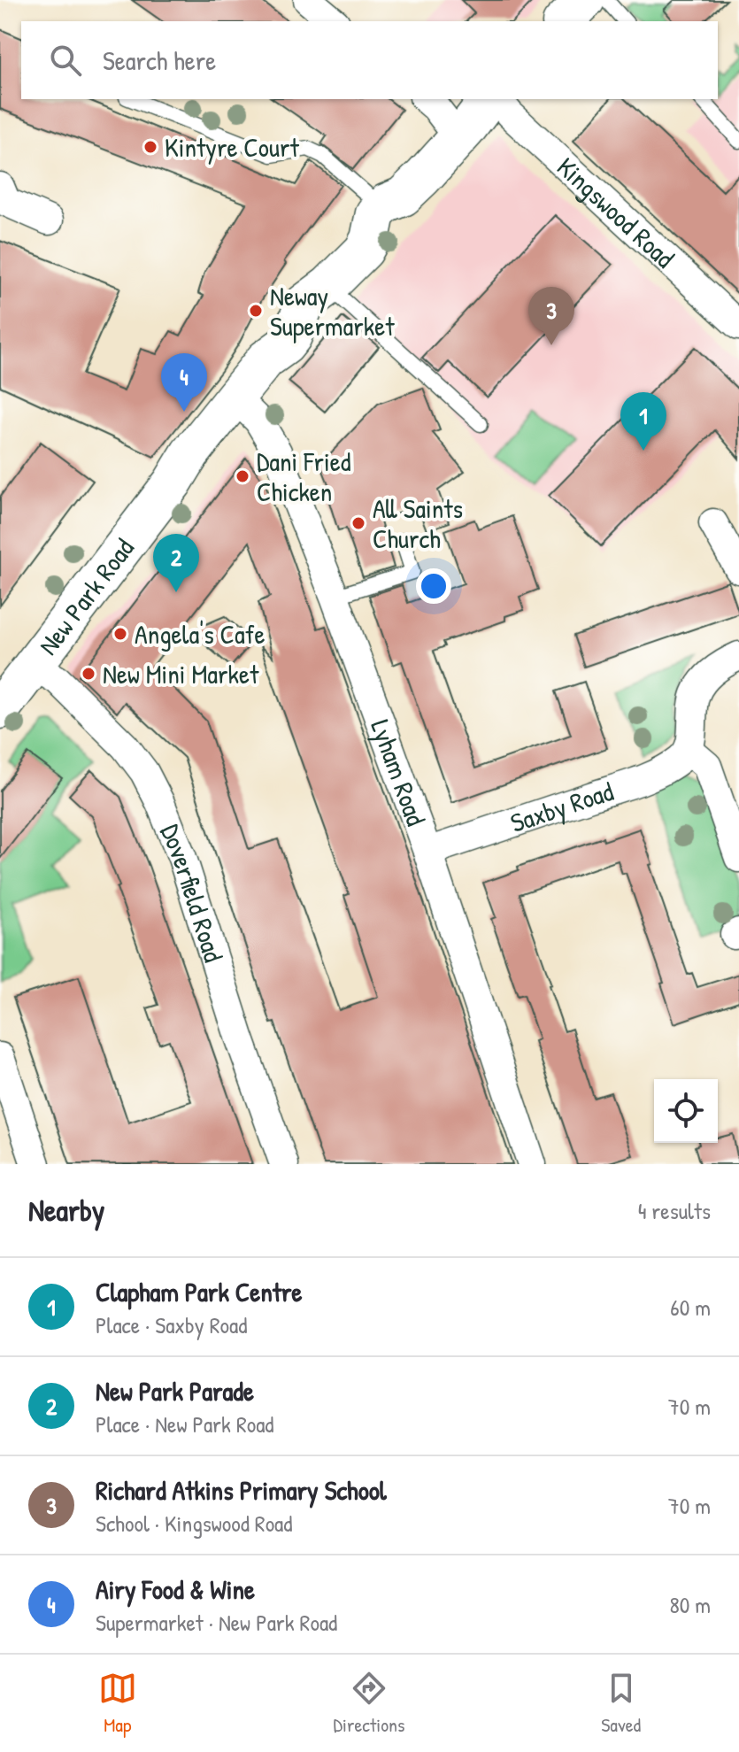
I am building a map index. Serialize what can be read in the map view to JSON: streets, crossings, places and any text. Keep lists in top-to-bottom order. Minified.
{"streets":{"street":["Kingswood Road","New Park Road","Lyham Road","Saxby Road","Doverfield Road"]},"crossings":[["New Park Road","Lyham Road"],["New Park Road","Doverfield Road"],["Lyham Road","Saxby Road"]],"places":["Kintyre Court","Neway Supermarket","Dani Fried Chicken","All Saints Church","Angela's Cafe","New Mini Market"],"page":{"search":"Search here","pins":["3","4","1","2"],"heading":["Nearby","4 results"],"list":[{"mark":"1","name":"Clapham Park Centre","note":"Place · Saxby Road","value":"60 m"},{"mark":"2","name":"New Park Parade","note":"Place · New Park Road","value":"70 m"},{"mark":"3","name":"Richard Atkins Primary School","note":"School · Kingswood Road","value":"70 m"},{"mark":"4","name":"Airy Food & Wine","note":"Supermarket · New Park Road","value":"80 m"}],"nav":["Map","Directions","Saved"]}}
